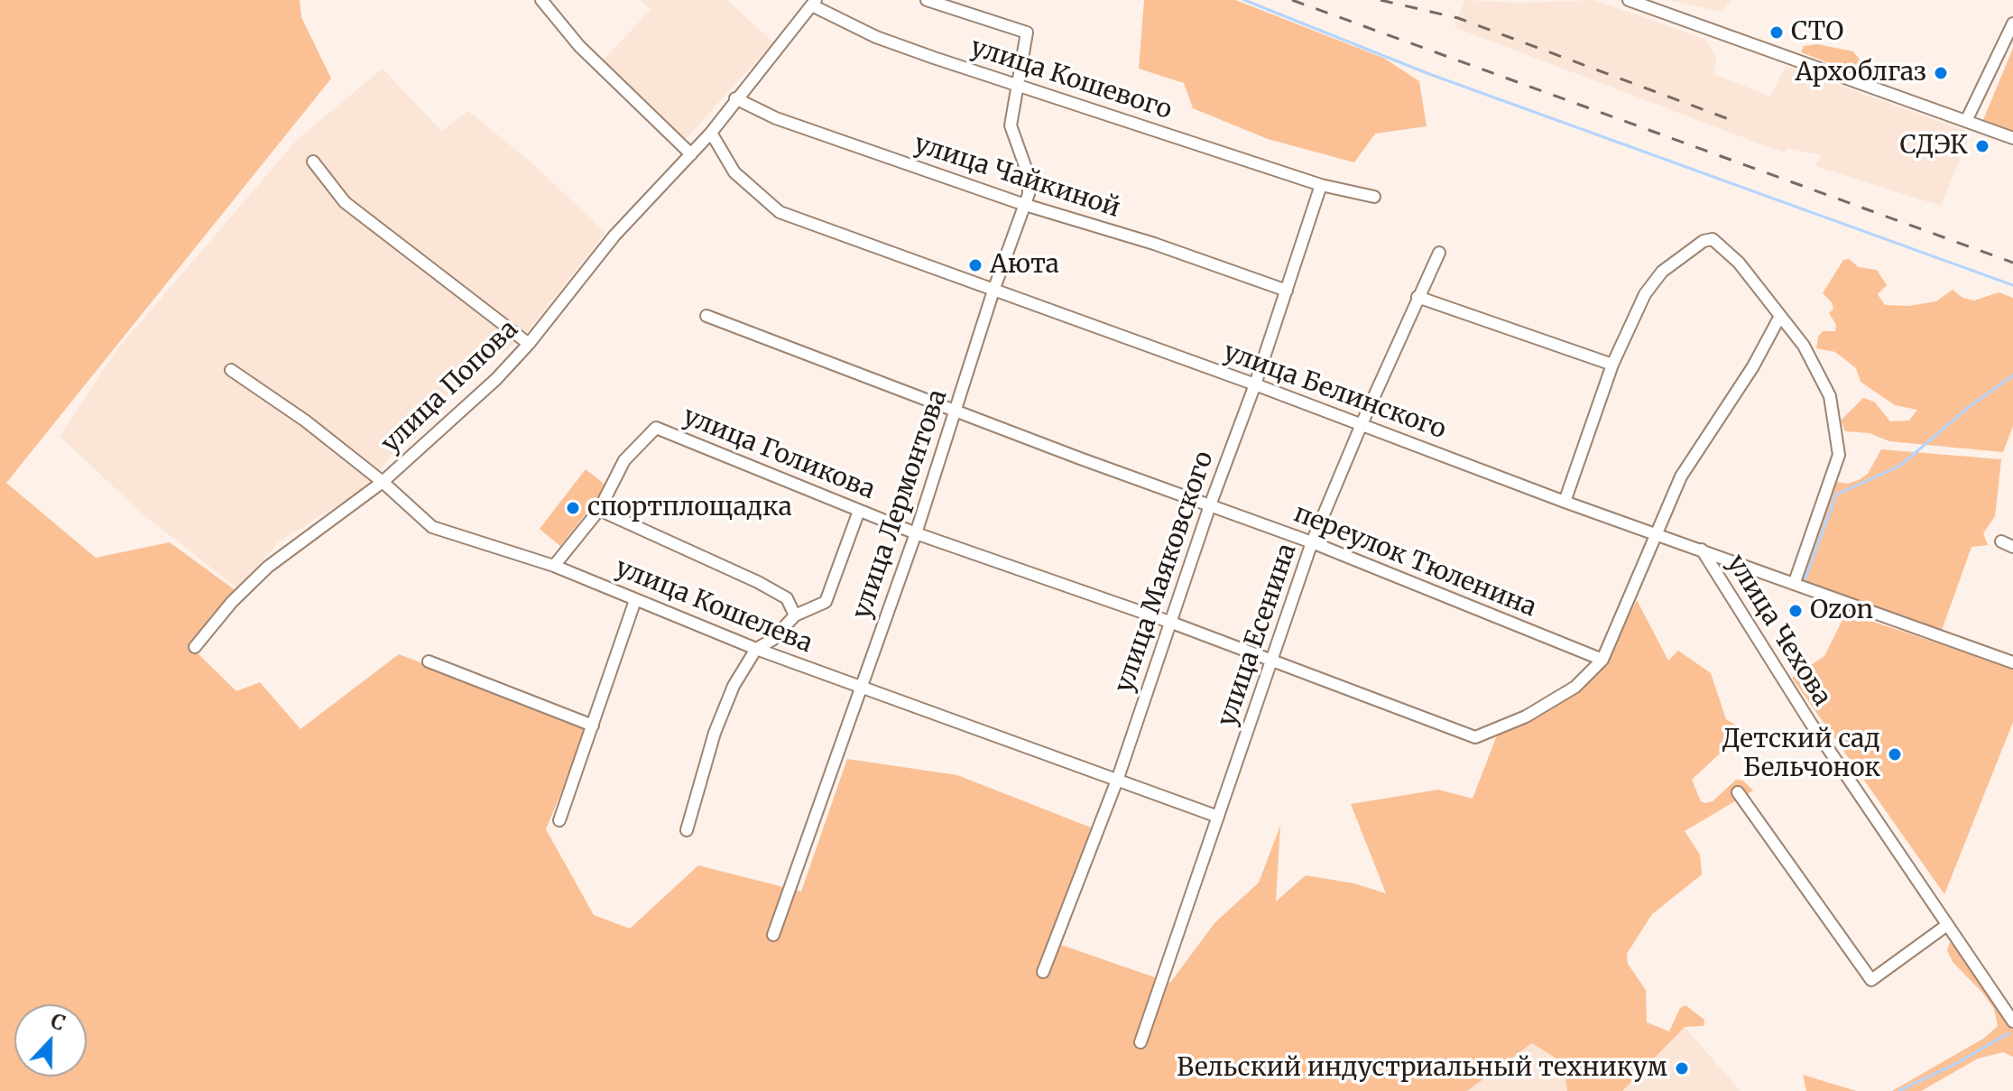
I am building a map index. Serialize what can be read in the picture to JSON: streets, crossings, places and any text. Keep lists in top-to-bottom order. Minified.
{"streets":{"street":["улица Кошевого","улица Чайкиной","улица Попова","улица Белинского","улица Голикова","улица Лермонтова","переулок Тюленина","улица Маяковского","улица Кошелева","улица Чехова","улица Есенина"]},"crossings":[["улица Кошевого","улица Лермонтова"],["улица Кошевого","улица Маяковского"],["улица Чайкиной","улица Лермонтова"],["улица Чайкиной","улица Маяковского"],["улица Попова","улица Белинского"],["улица Попова","улица Кошелева"],["улица Белинского","улица Лермонтова"],["улица Белинского","улица Маяковского"],["улица Белинского","улица Чехова"],["улица Белинского","улица Есенина"],["улица Голикова","улица Лермонтова"],["улица Голикова","переулок Тюленина"],["улица Голикова","улица Маяковского"],["улица Голикова","улица Кошелева"],["улица Голикова","улица Есенина"],["улица Лермонтова","переулок Тюленина"],["улица Лермонтова","улица Кошелева"],["переулок Тюленина","улица Маяковского"],["переулок Тюленина","улица Есенина"],["улица Маяковского","улица Кошелева"],["улица Кошелева","улица Есенина"]],"places":["СТО","Архоблгаз","СДЭК","Аюта","спортплощадка","Ozon","Детский сад Бельчонок","Вельский индустриальный техникум"],"north":"top"}
